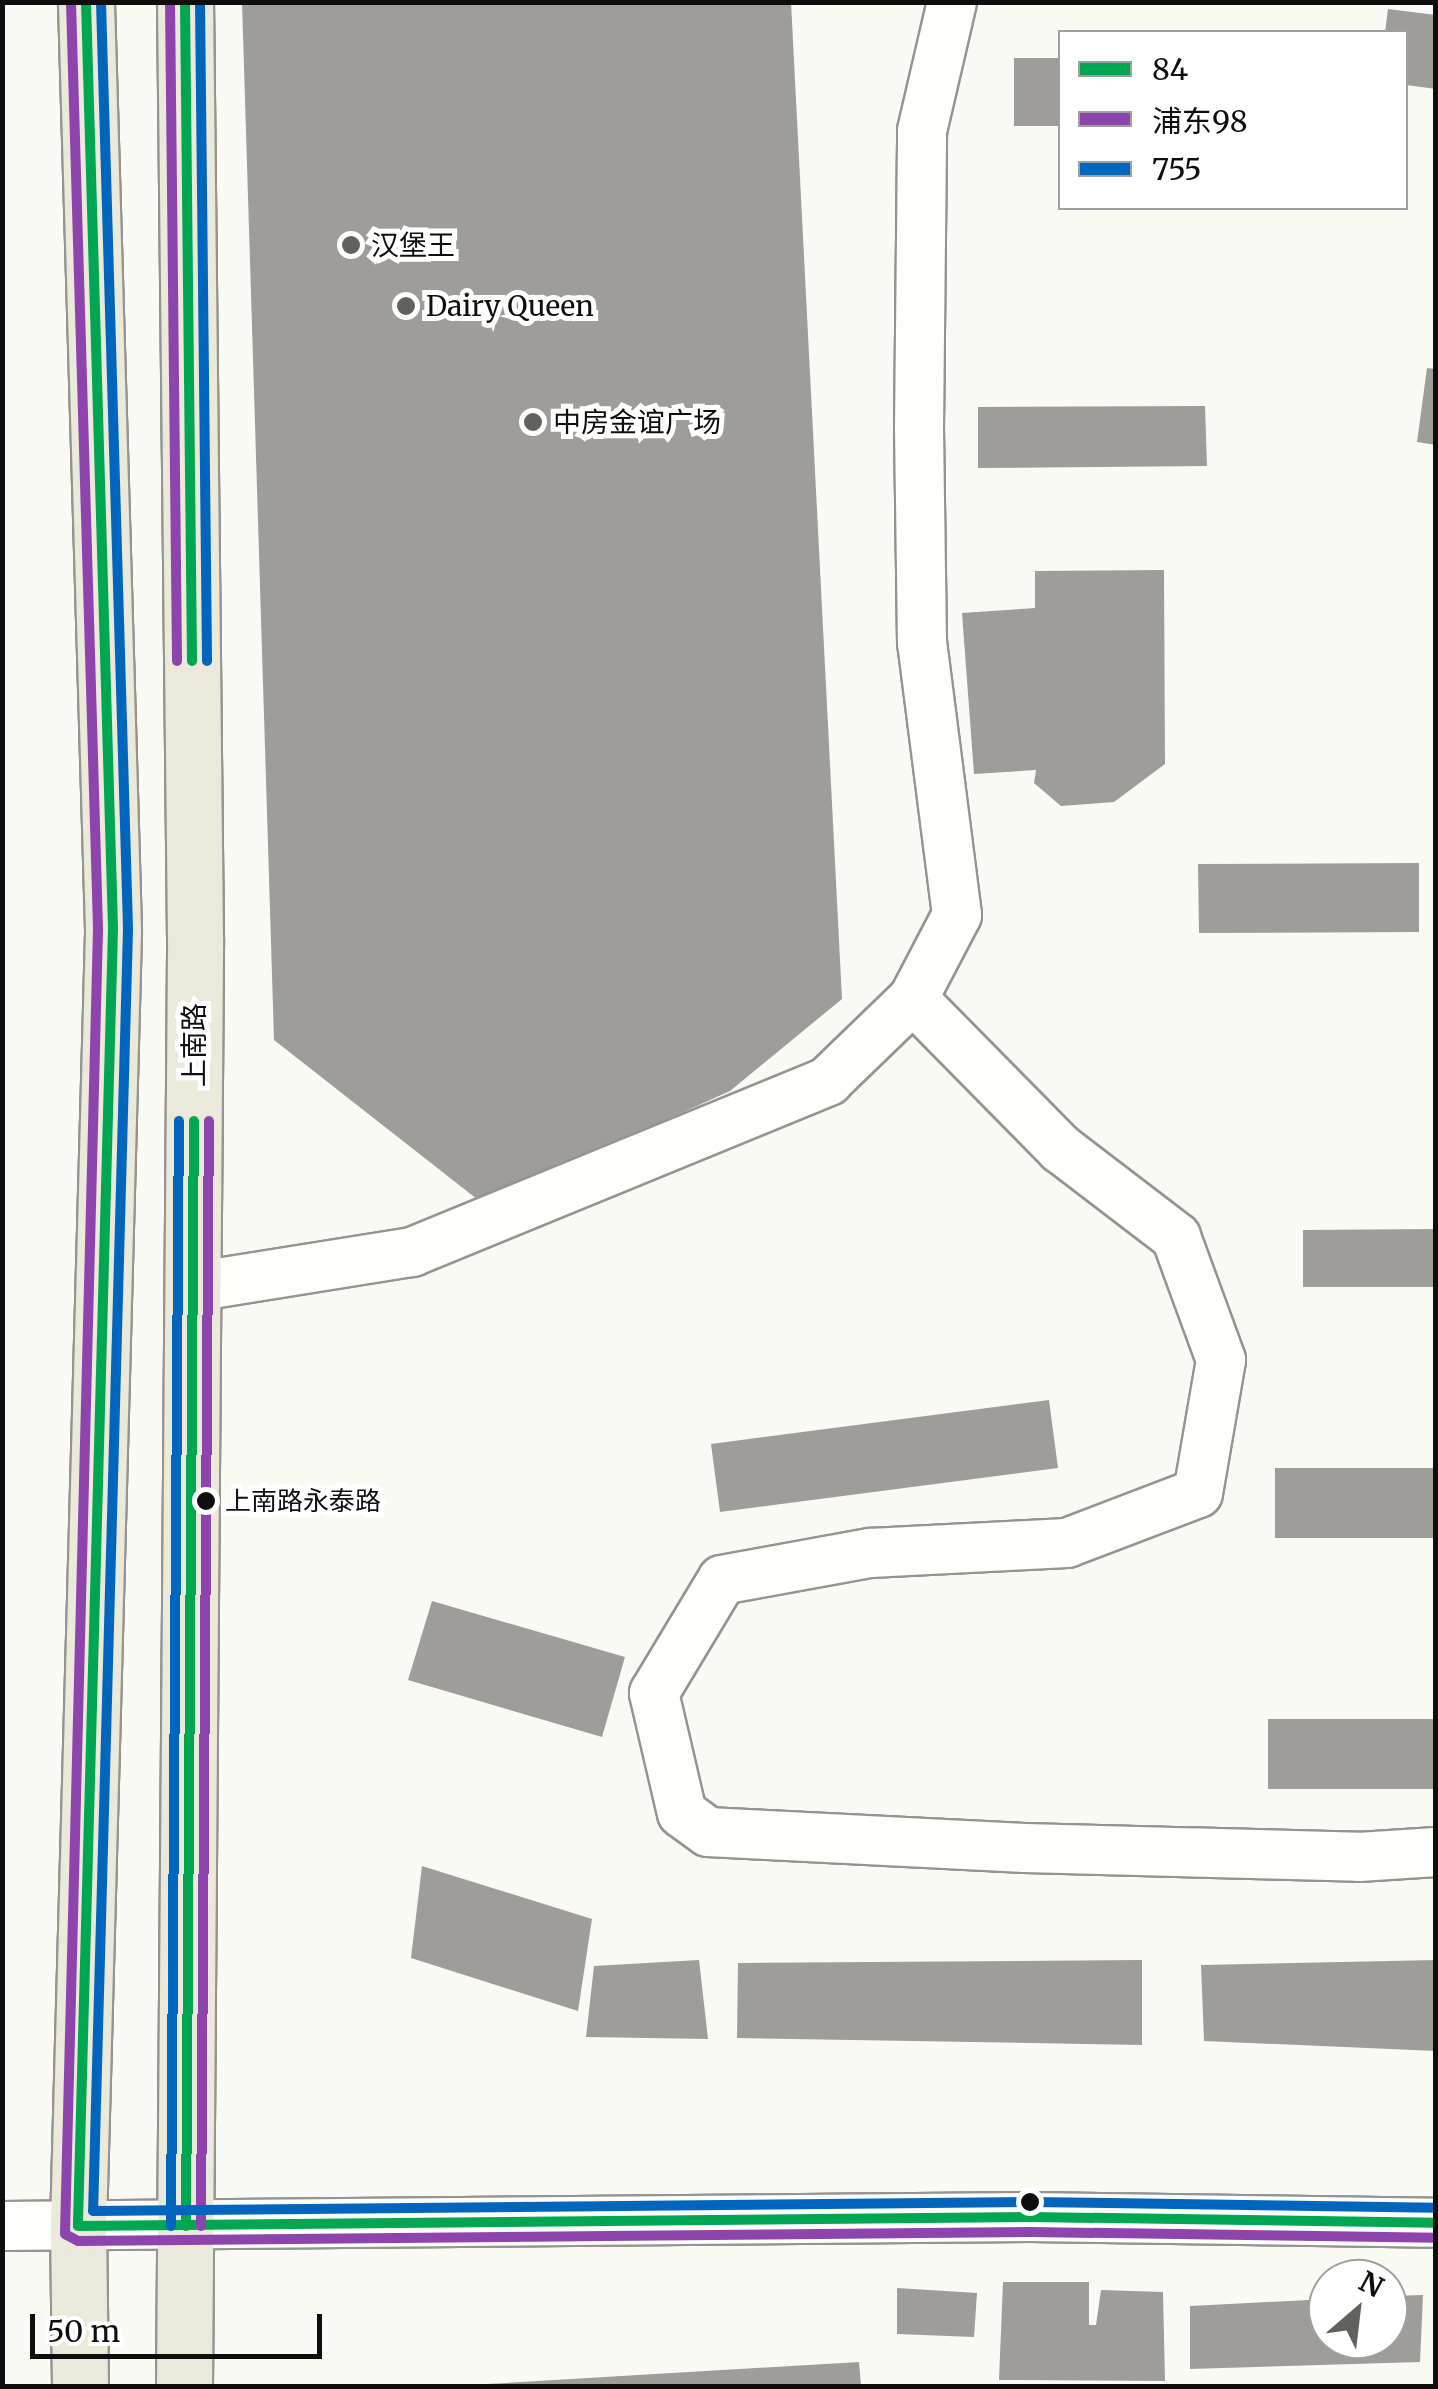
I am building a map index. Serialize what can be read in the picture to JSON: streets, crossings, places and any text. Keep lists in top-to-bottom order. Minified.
{"streets":{"main road":["上南路"]},"places":["汉堡王","Dairy Queen","中房金谊广场","上南路永泰路"],"lines":["transit line 84","transit line 浦东98","transit line 755"],"legend":["84","浦东98","755"],"scale_bar":"50 m","north":"top right"}
